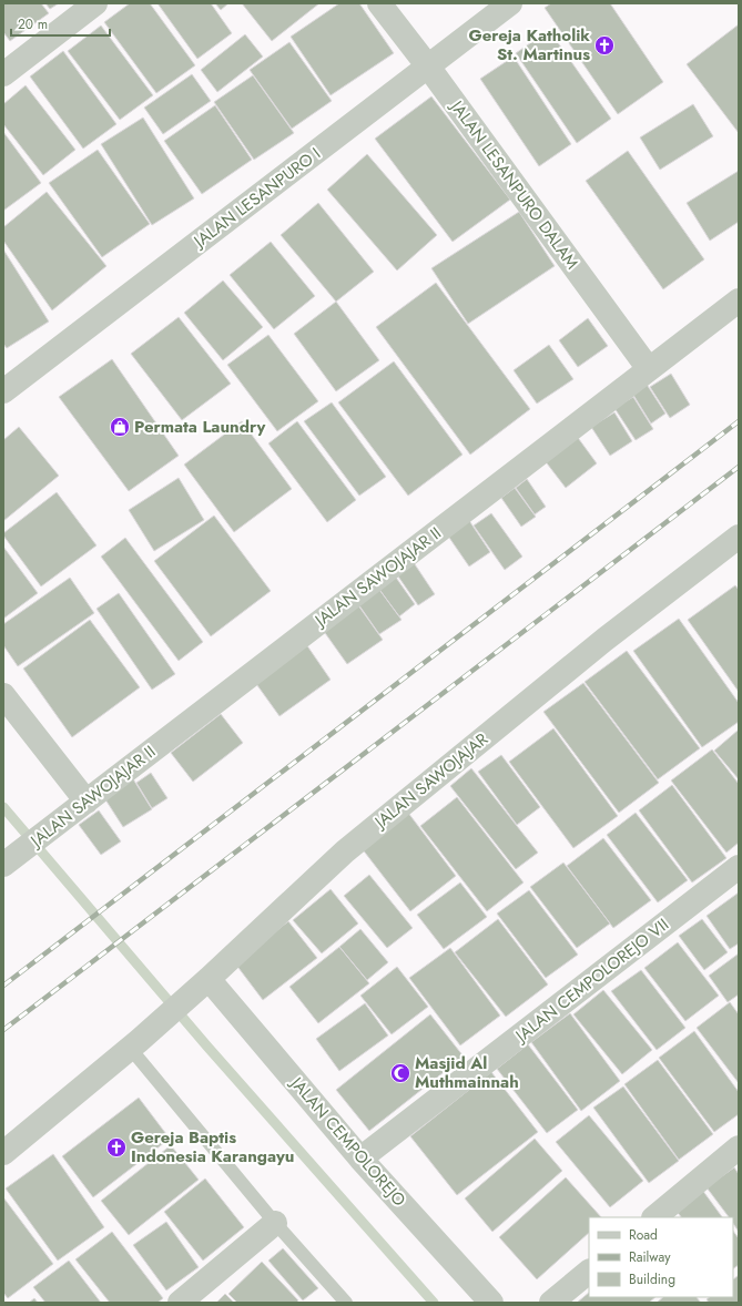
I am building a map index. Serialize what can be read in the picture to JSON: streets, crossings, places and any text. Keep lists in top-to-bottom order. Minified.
{"streets":{"street":["JALAN LESANPURO DALAM","JALAN LESANPURO I","JALAN SAWOJAJAR II","JALAN SAWOJAJAR","JALAN CEMPOLOREJO VII","JALAN CEMPOLOREJO"]},"crossings":[["JALAN LESANPURO DALAM","JALAN LESANPURO I"],["JALAN LESANPURO DALAM","JALAN SAWOJAJAR II"],["JALAN SAWOJAJAR","JALAN CEMPOLOREJO"],["JALAN CEMPOLOREJO VII","JALAN CEMPOLOREJO"]],"places":{"church":["Gereja Katholik St. Martinus","Gereja Baptis Indonesia Karangayu"],"shop":["Permata Laundry"],"mosque":["Masjid Al Muthmainnah"]},"legend":["Road","Railway","Building"],"scale_bar":"20 m"}
